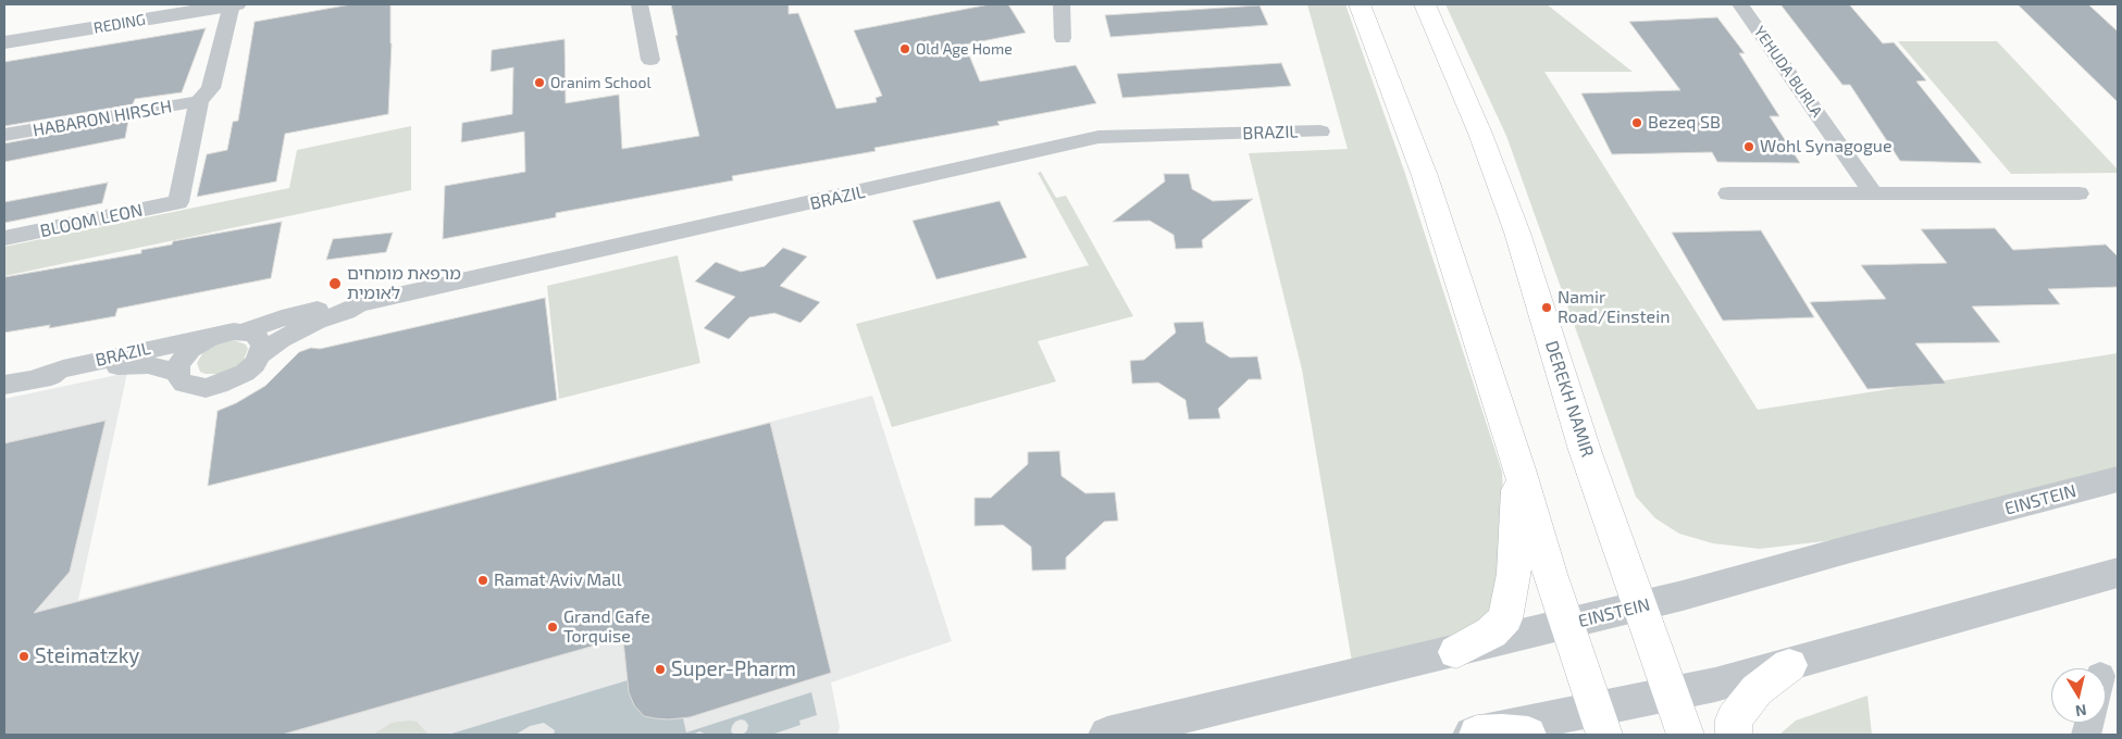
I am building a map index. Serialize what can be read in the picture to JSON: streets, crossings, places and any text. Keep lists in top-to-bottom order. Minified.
{"streets":{"highway":["DEREKH NAMIR"],"street":["REDING","YEHUDA BURLA","HABARON HIRSCH","BRAZIL","BLOOM LEON","EINSTEIN"]},"crossings":[["REDING","HABARON HIRSCH"],["HABARON HIRSCH","BLOOM LEON"],["DEREKH NAMIR","EINSTEIN"]],"places":["Old Age Home","Oranim School","Bezeq SB","Wohl Synagogue","מרפאת מומחים לאומית","Namir Road/Einstein","Ramat Aviv Mall","Grand Cafe Torquise","Steimatzky","Super-Pharm"],"north":"bottom"}
